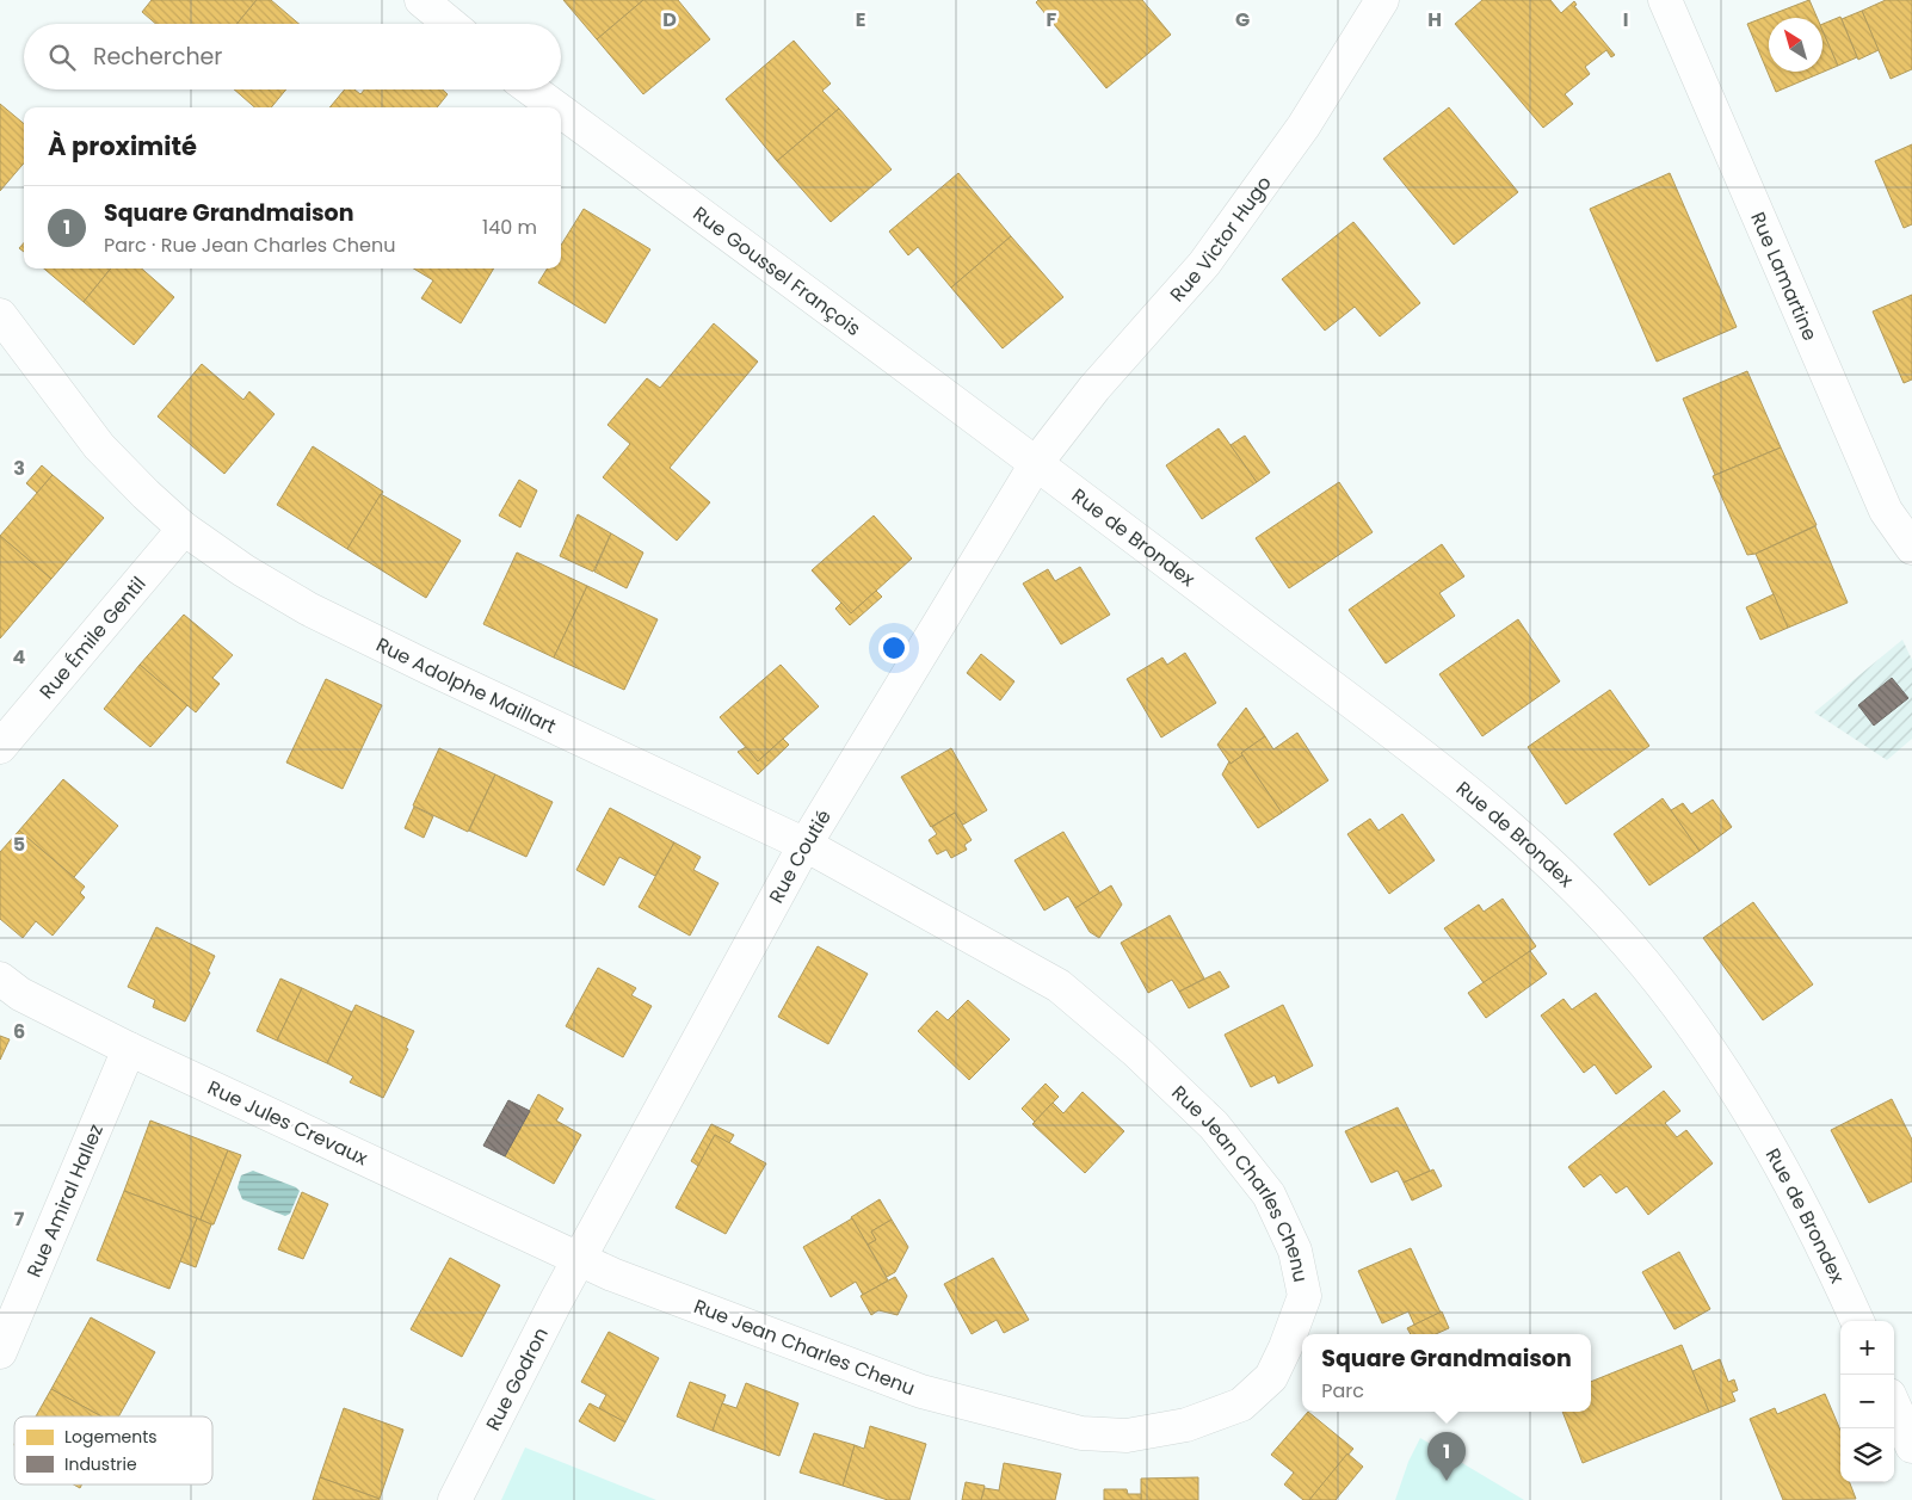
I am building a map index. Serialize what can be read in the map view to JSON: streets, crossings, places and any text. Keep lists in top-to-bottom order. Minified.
{"streets":{"street":["Rue Victor Hugo","Rue Goussel François","Rue Lamartine","Rue de Brondex","Rue Émile Gentil","Rue Adolphe Maillart","Rue Coutié","Rue Jules Crevaux","Rue Jean Charles Chenu","Rue Amiral Hallez","Rue Godron"]},"crossings":[["Rue Victor Hugo","Rue Goussel François"],["Rue Victor Hugo","Rue de Brondex"],["Rue Victor Hugo","Rue Coutié"],["Rue Goussel François","Rue de Brondex"],["Rue Goussel François","Rue Coutié"],["Rue de Brondex","Rue Coutié"],["Rue Émile Gentil","Rue Adolphe Maillart"],["Rue Adolphe Maillart","Rue Coutié"],["Rue Adolphe Maillart","Rue Jean Charles Chenu"],["Rue Coutié","Rue Jules Crevaux"],["Rue Coutié","Rue Jean Charles Chenu"],["Rue Coutié","Rue Godron"],["Rue Jules Crevaux","Rue Jean Charles Chenu"],["Rue Jules Crevaux","Rue Amiral Hallez"],["Rue Jules Crevaux","Rue Godron"],["Rue Jean Charles Chenu","Rue Godron"]],"legend":["Logements","Industrie"],"north":"top left","page":{"search":"Rechercher","heading":"À proximité","list":[{"mark":"1","name":"Square Grandmaison","note":"Parc · Rue Jean Charles Chenu","value":"140 m"}],"map_buttons":["+","−"],"popup":["Square Grandmaison","Parc"],"pins":"1"},"grid":{"columns":["D","E","F","G","H","I"],"rows":["3","4","5","6","7"]}}
